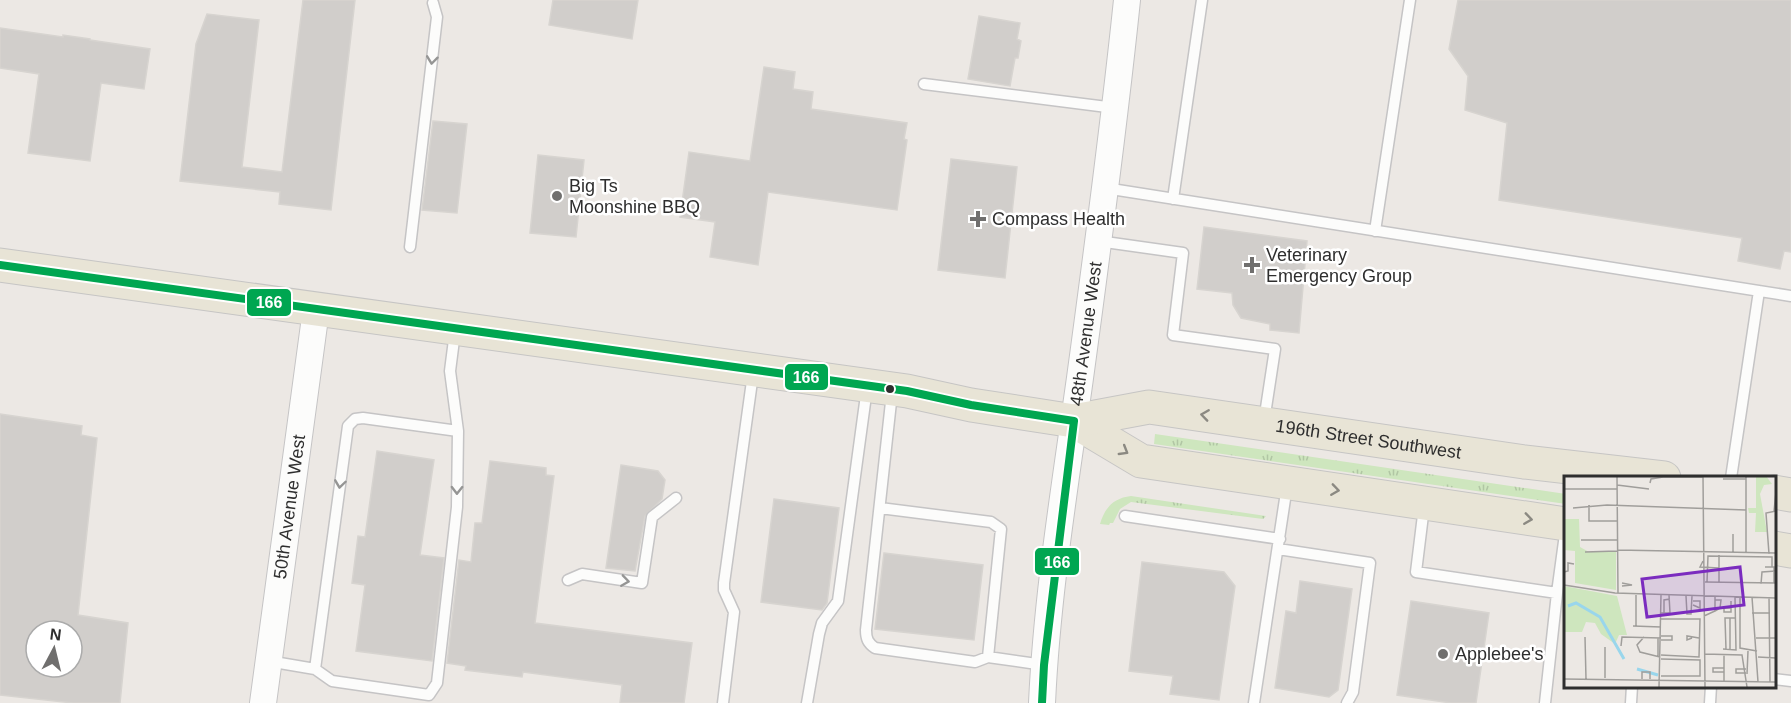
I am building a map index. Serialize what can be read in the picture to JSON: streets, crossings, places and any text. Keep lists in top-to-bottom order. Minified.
{"streets":{"main road":["196th Street Southwest"],"street":["48th Avenue West","50th Avenue West"]},"crossings":[["48th Avenue West","196th Street Southwest"],["196th Street Southwest","50th Avenue West"]],"places":{"other":["Big Ts Moonshine BBQ","Applebee's"],"health":["Compass Health","Veterinary Emergency Group"]},"lines":["transit line 166"],"north":"top"}
